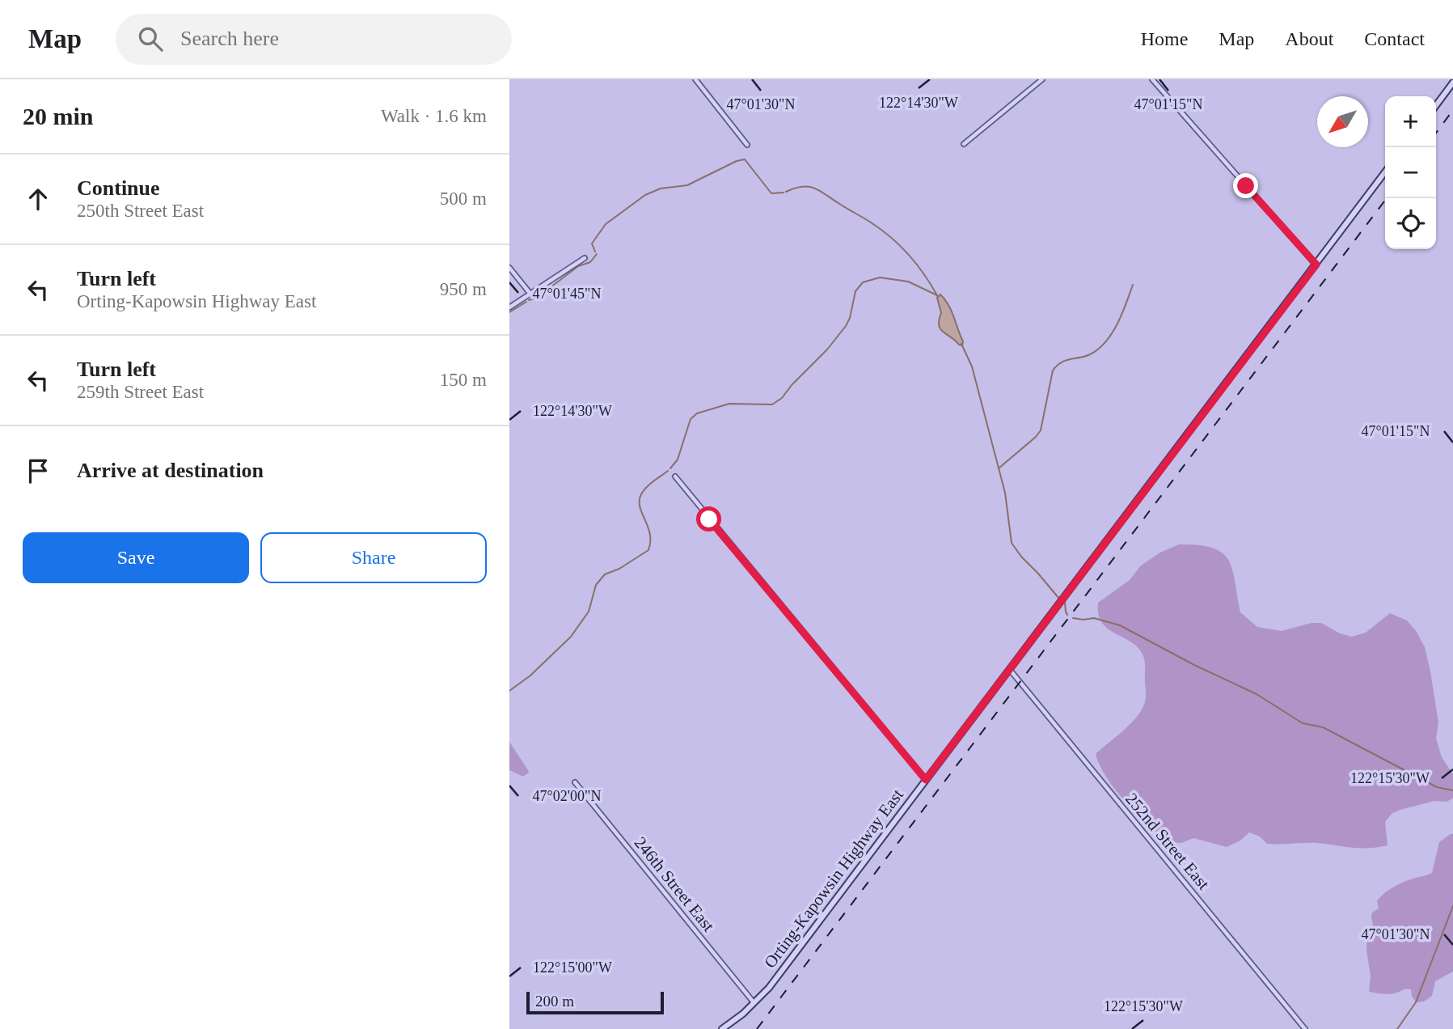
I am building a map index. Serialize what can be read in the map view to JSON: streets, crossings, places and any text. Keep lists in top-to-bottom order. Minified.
{"streets":{"main road":["Orting-Kapowsin Highway East"],"street":["252nd Street East","246th Street East"]},"crossings":[["252nd Street East","Orting-Kapowsin Highway East"],["Orting-Kapowsin Highway East","246th Street East"]],"scale_bar":"200 m","north":"bottom left","page":{"header":"Map","search":"Search here","nav":["Home","Map","About","Contact"],"heading":["20 min","Walk · 1.6 km"],"map_buttons":["+","−"],"list":[["Continue","250th Street East","500 m"],["Turn left","Orting-Kapowsin Highway East","950 m"],["Turn left","259th Street East","150 m"],"Arrive at destination"],"buttons":["Save","Share"],"scale":"200 m"},"coordinates":["122°14'30\"W","47°01'15\"N","47°01'30\"N","47°01'45\"N","122°15'30\"W","47°02'00\"N","122°15'00\"W"]}
